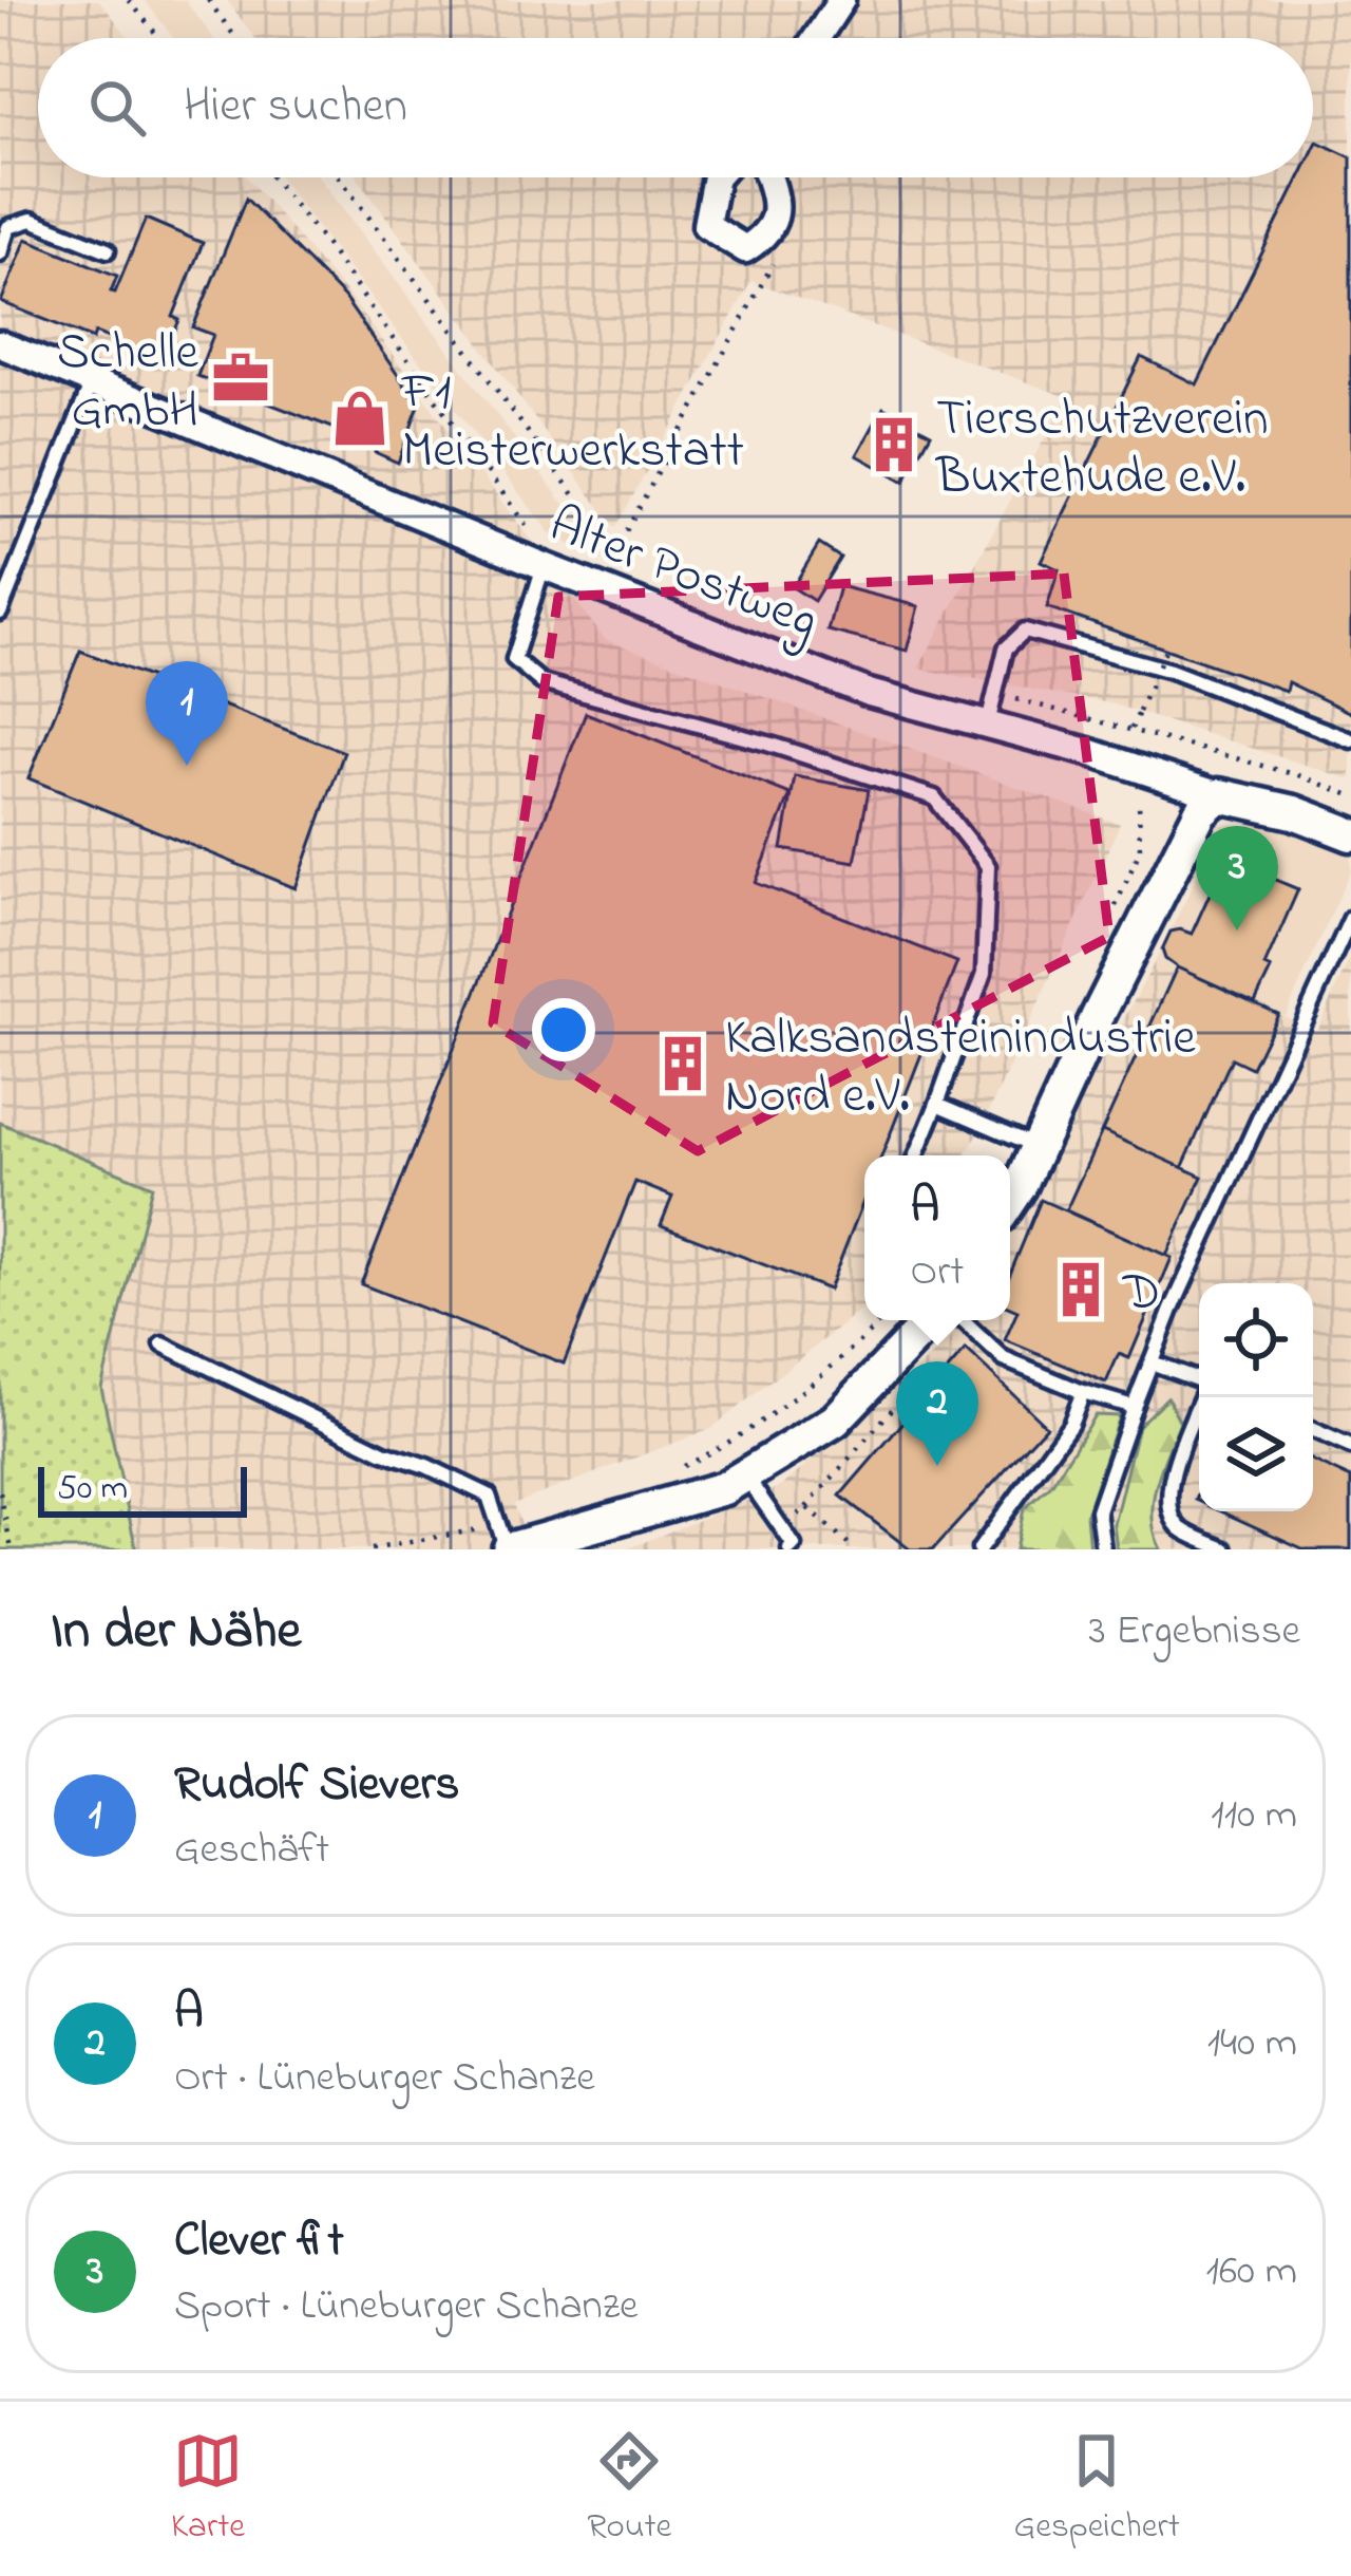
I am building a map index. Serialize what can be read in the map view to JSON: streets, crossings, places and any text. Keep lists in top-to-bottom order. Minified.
{"streets":{"street":["Alter Postweg"]},"places":{"office":["Schelle GmbH"],"shop":["F1 Meisterwerkstatt"],"building":["Tierschutzverein Buxtehude e.V.","Kalksandsteinindustrie Nord e.V.","D"]},"scale_bar":"50 m","page":{"search":"Hier suchen","pins":["1","3","2"],"popup":["A","Ort"],"scale":"50 m","heading":["In der Nähe","3 Ergebnisse"],"list":[{"mark":"1","name":"Rudolf Sievers","note":"Geschäft","value":"110 m"},{"mark":"2","name":"A","note":"Ort · Lüneburger Schanze","value":"140 m"},{"mark":"3","name":"Clever fit","note":"Sport · Lüneburger Schanze","value":"160 m"}],"nav":["Karte","Route","Gespeichert"]}}
